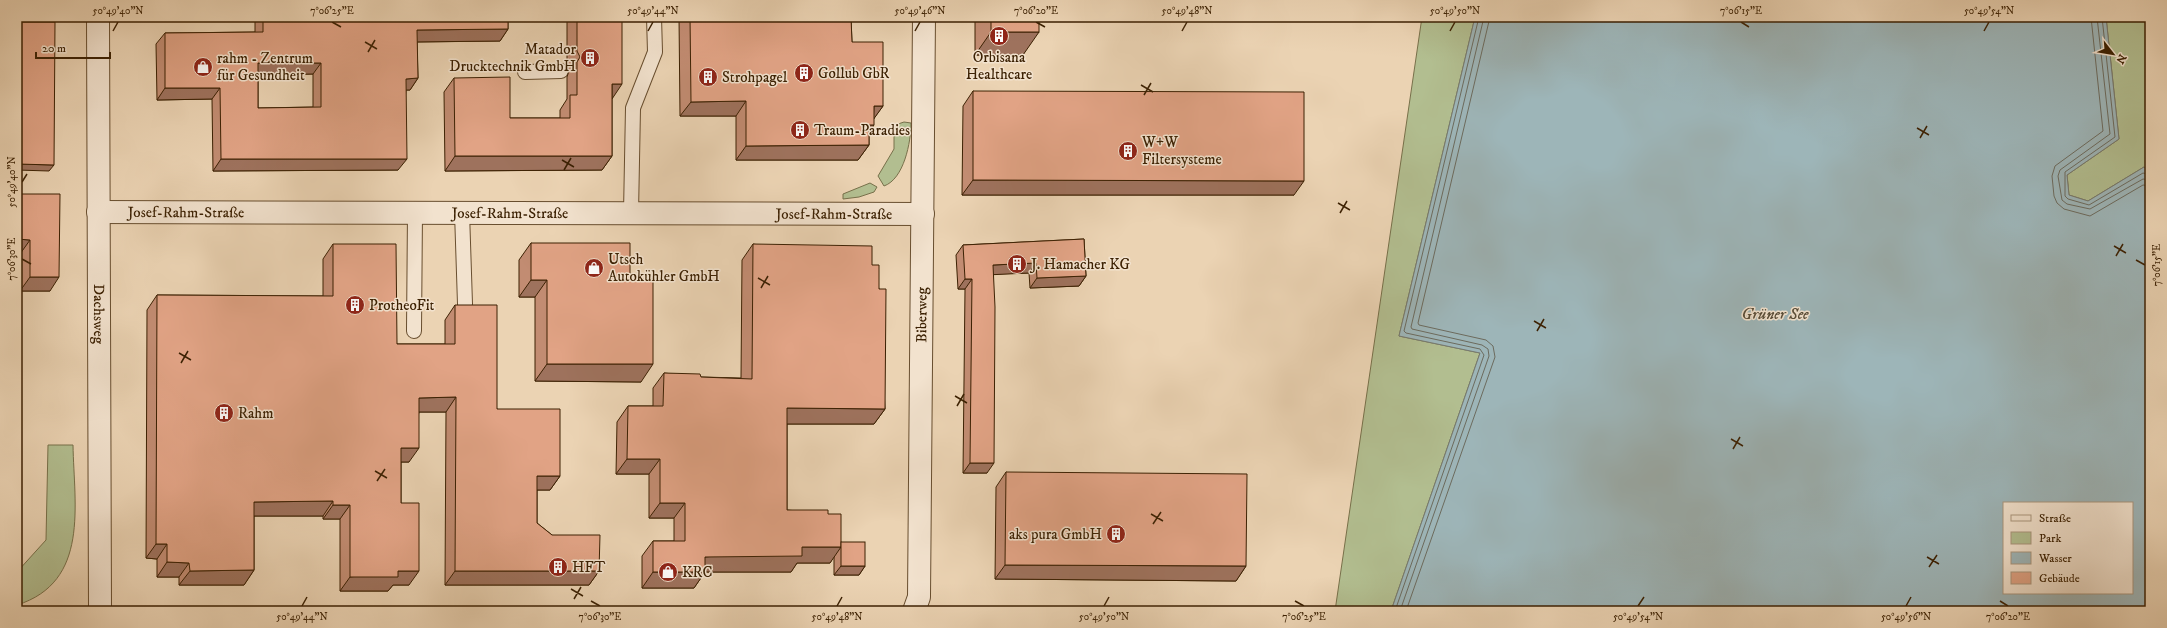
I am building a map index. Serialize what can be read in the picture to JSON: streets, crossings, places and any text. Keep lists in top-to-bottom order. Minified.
{"streets":{"street":["Josef-Rahm-Straße","Dachsweg","Biberweg"]},"crossings":[["Josef-Rahm-Straße","Dachsweg"],["Josef-Rahm-Straße","Biberweg"]],"water":["Grüner See"],"places":{"building":["Orbisana Healthcare","Matador Drucktechnik GmbH","Gollub GbR","Strohpagel","Traum-Paradies","W+W Filtersysteme","J. Hamacher KG","ProtheoFit","Rahm","aks pura GmbH","HFT"],"shop":["rahm - Zentrum für Gesundheit","Utsch Autokühler GmbH","KRC"]},"legend":["Straße","Park","Wasser","Gebäude"],"scale_bar":"20 m","north":"bottom right","coordinates":["50°49'40\"N","7°06'25\"E","50°49'44\"N","50°49'46\"N","7°06'20\"E","50°49'48\"N","50°49'50\"N","7°06'15\"E","50°49'54\"N","7°06'30\"E","50°49'56\"N"]}
